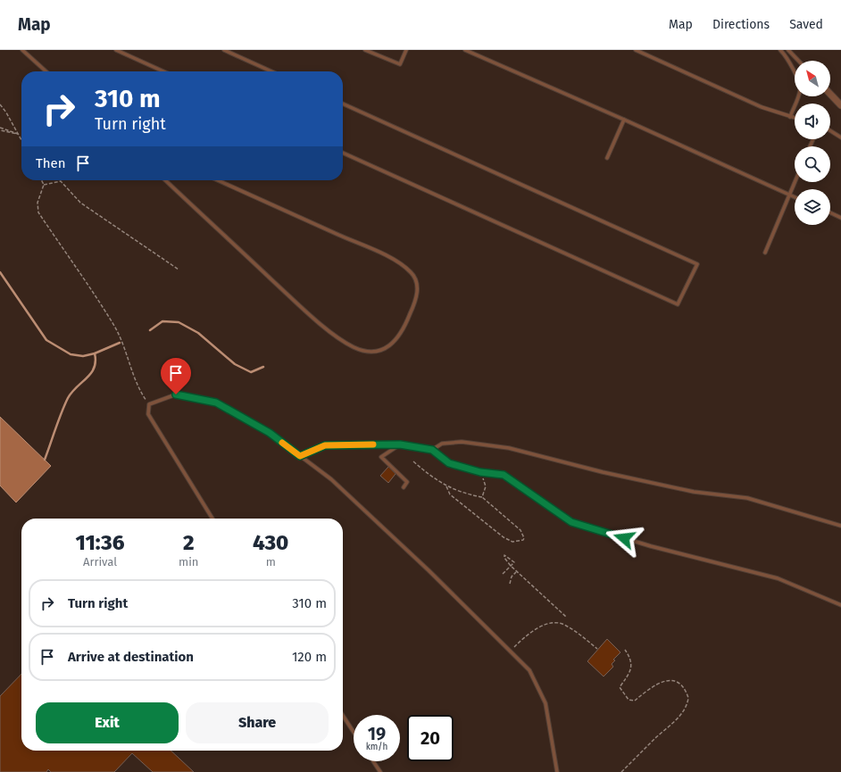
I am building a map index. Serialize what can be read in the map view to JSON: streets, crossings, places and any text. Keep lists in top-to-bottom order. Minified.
{"north":"top left","page":{"header":"Map","nav":["Map","Directions","Saved"],"turn":["310 m","Turn right"],"then":"Then","eta":["11:36","Arrival","2","min","430","m"],"list":[{"name":"Turn right","value":"310 m"},{"name":"Arrive at destination","value":"120 m"}],"buttons":["Exit","Share"],"speed":"19 km/h","limit":"20"}}
